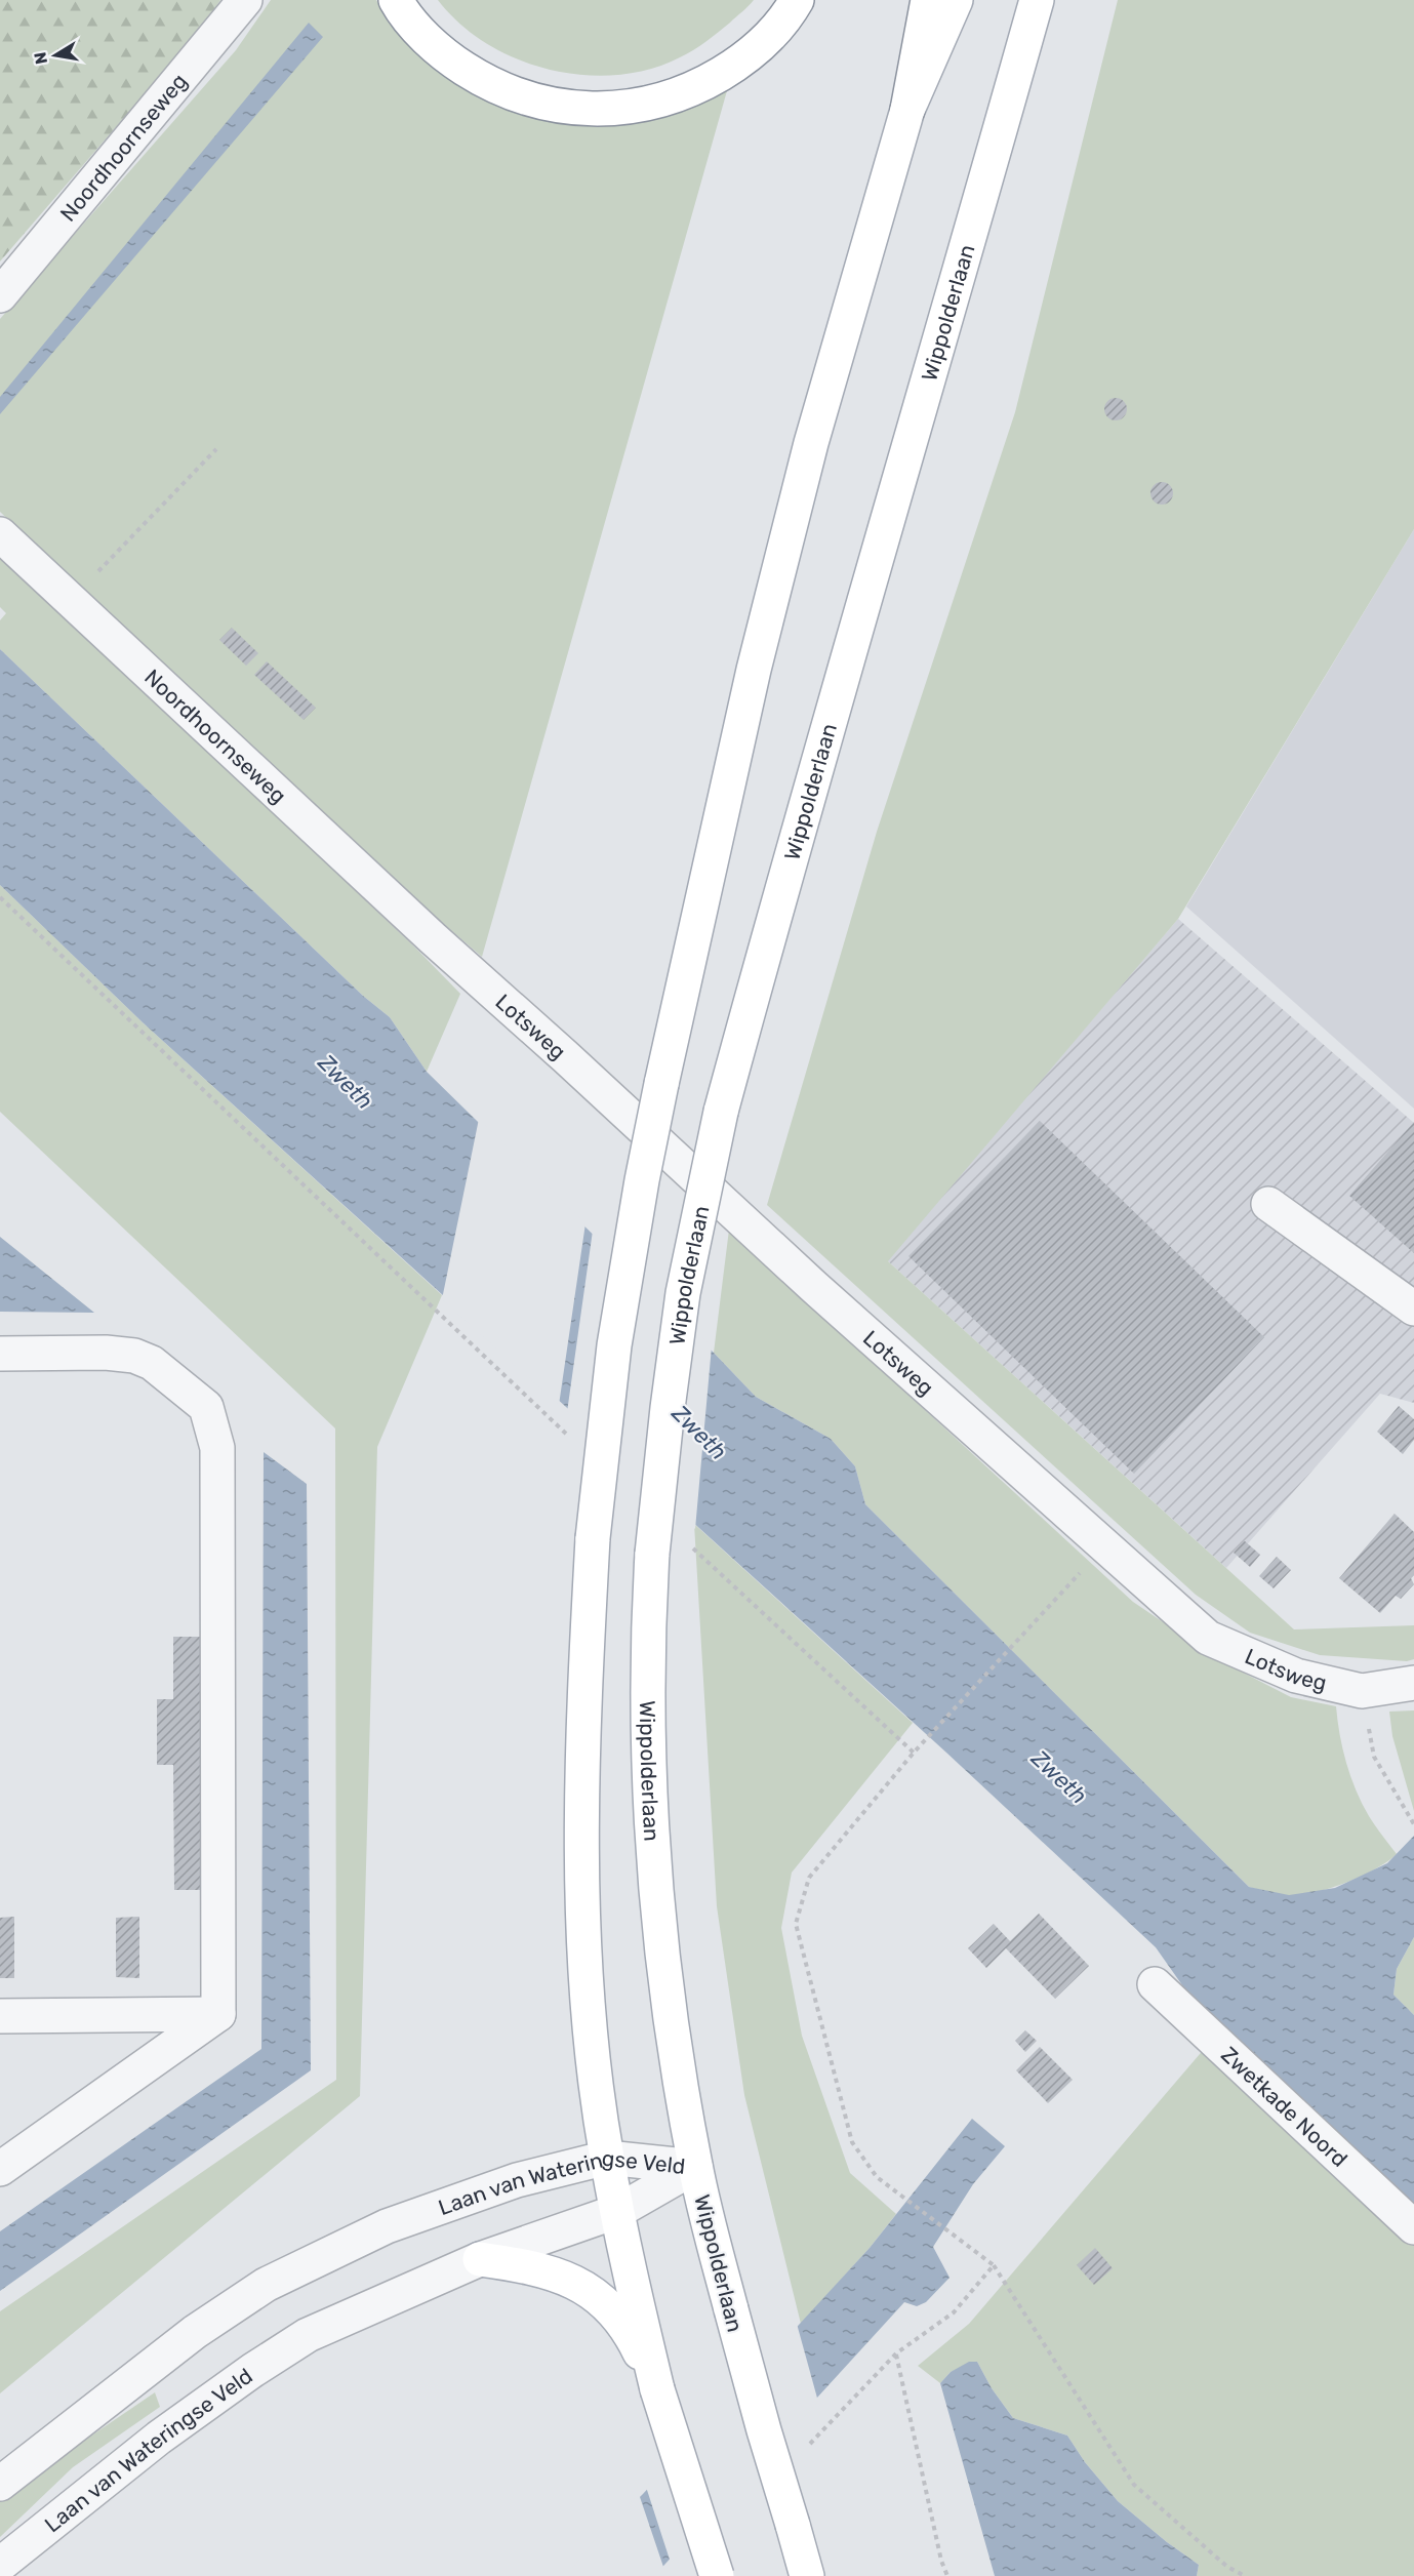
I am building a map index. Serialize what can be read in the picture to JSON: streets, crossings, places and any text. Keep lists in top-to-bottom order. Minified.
{"streets":{"main road":["Wippolderlaan"],"street":["Noordhoornseweg","Lotsweg","Zwetkade Noord","Laan van Wateringse Veld"]},"crossings":[["Noordhoornseweg","Lotsweg"],["Wippolderlaan","Laan van Wateringse Veld"]],"water":["Zweth"],"north":"left"}
